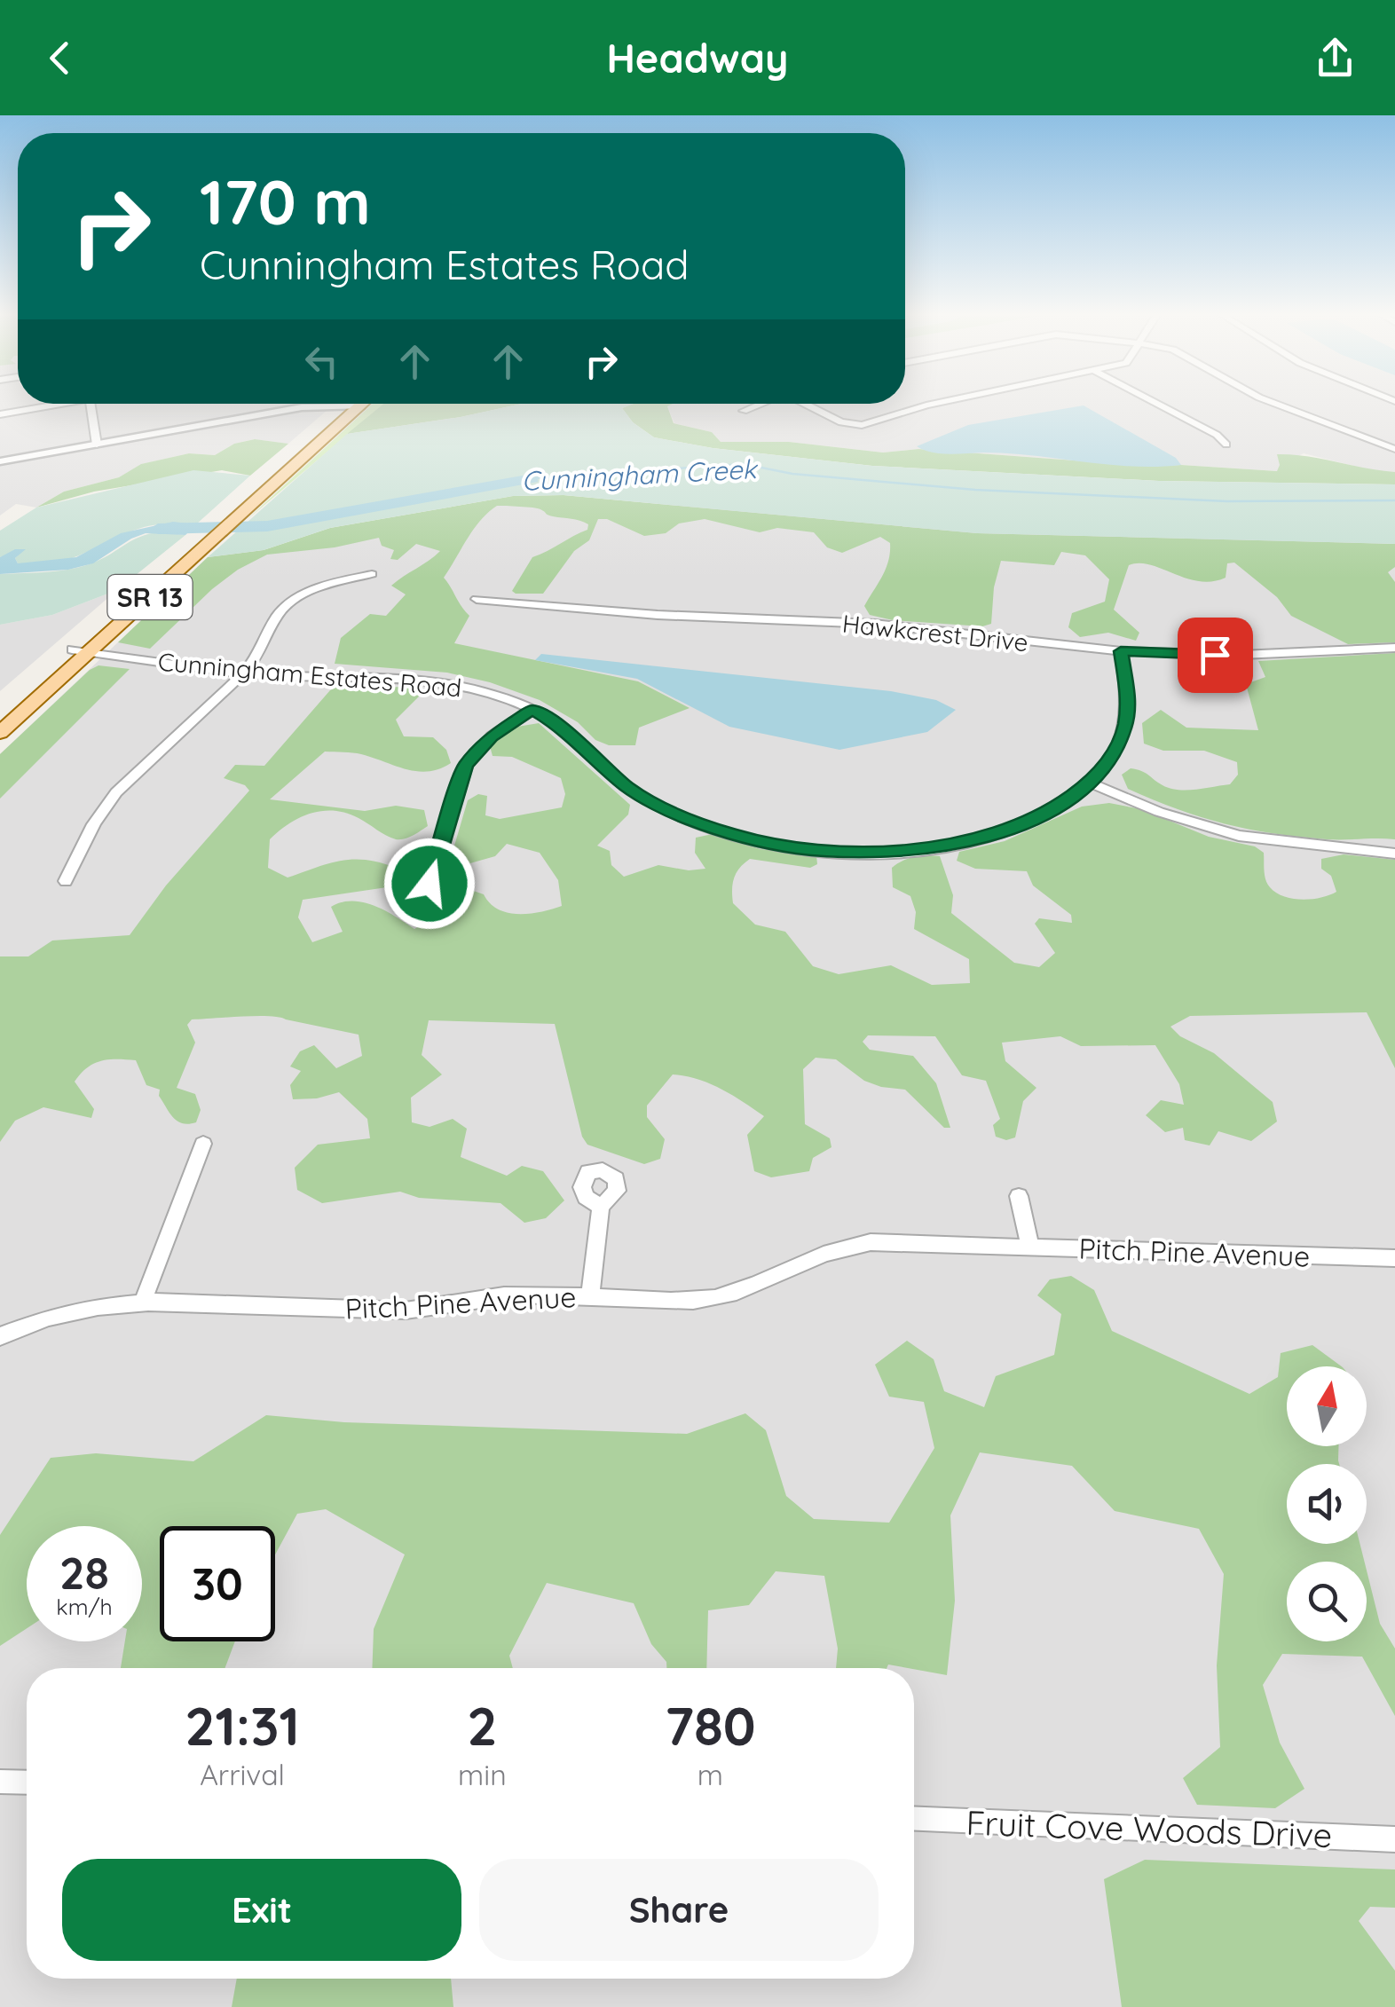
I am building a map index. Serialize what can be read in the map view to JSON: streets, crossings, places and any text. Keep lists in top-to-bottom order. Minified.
{"streets":{"main road":["SR 13"],"street":["Hawkcrest Drive","Cunningham Estates Road","Pitch Pine Avenue","Fruit Cove Woods Drive"]},"crossings":[["SR 13","Cunningham Estates Road"],["Hawkcrest Drive","Cunningham Estates Road"]],"water":["Cunningham Creek"],"north":"top","page":{"header":"Headway","turn":["170 m","Cunningham Estates Road"],"speed":"28 km/h","limit":"30","eta":["21:31","Arrival","2","min","780","m"],"buttons":["Exit","Share"]}}
